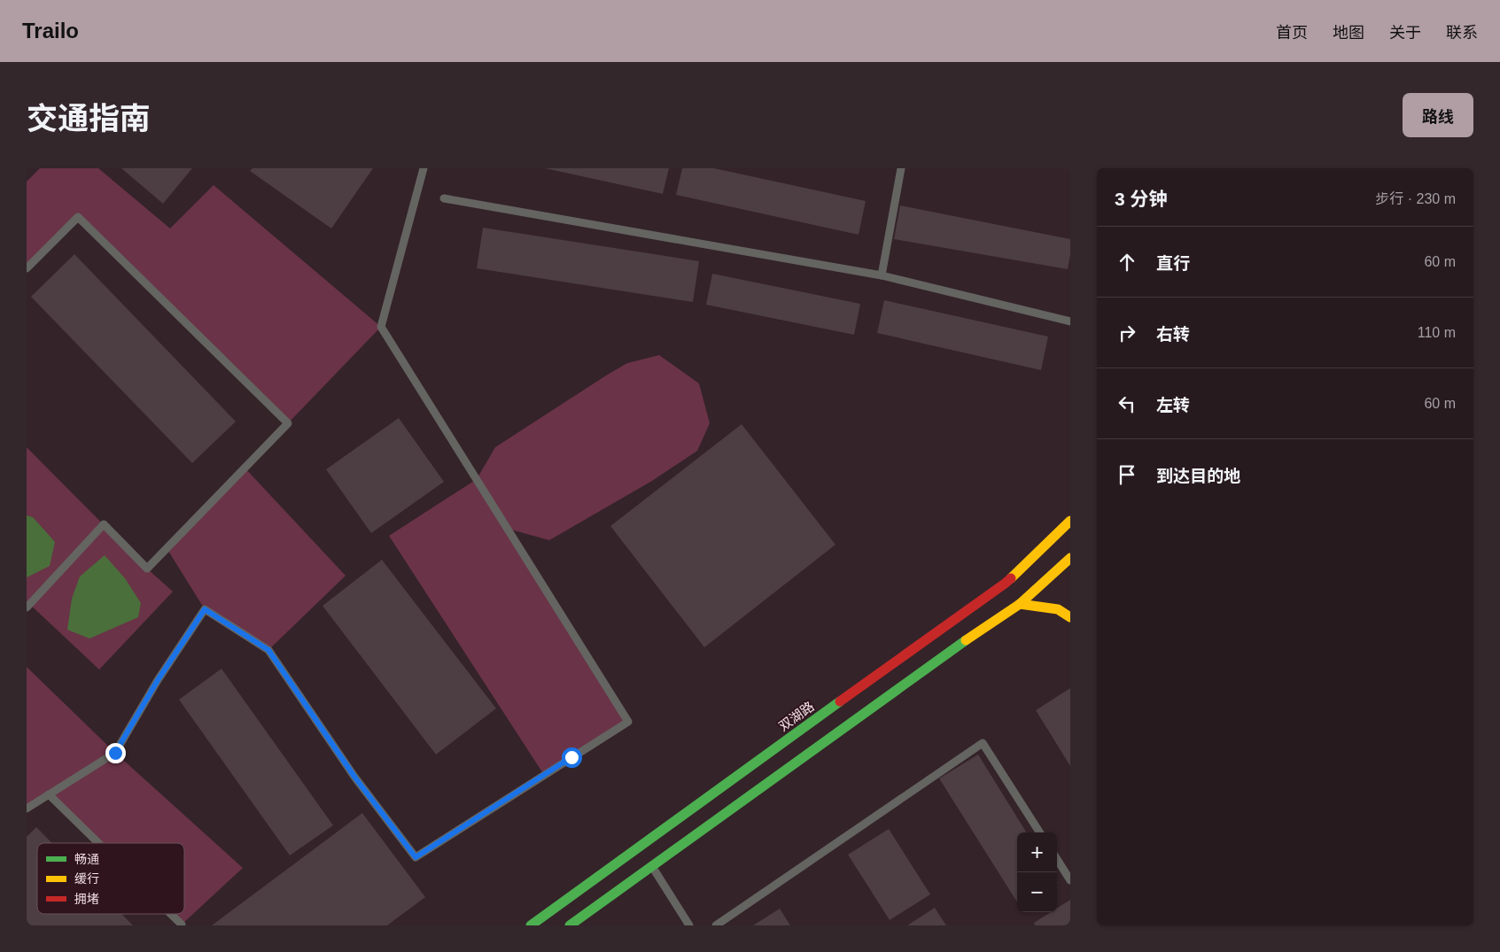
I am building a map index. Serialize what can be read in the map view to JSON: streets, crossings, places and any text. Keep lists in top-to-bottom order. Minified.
{"streets":{"main road":["双湖路"]},"legend":["畅通","缓行","拥堵"],"page":{"header":"Trailo","nav":["首页","地图","关于","联系"],"title":"交通指南","buttons":"路线","heading":["3 分钟","步行 · 230 m"],"list":[["直行","60 m"],["右转","110 m"],["左转","60 m"],"到达目的地"],"map_buttons":["+","−"]}}
